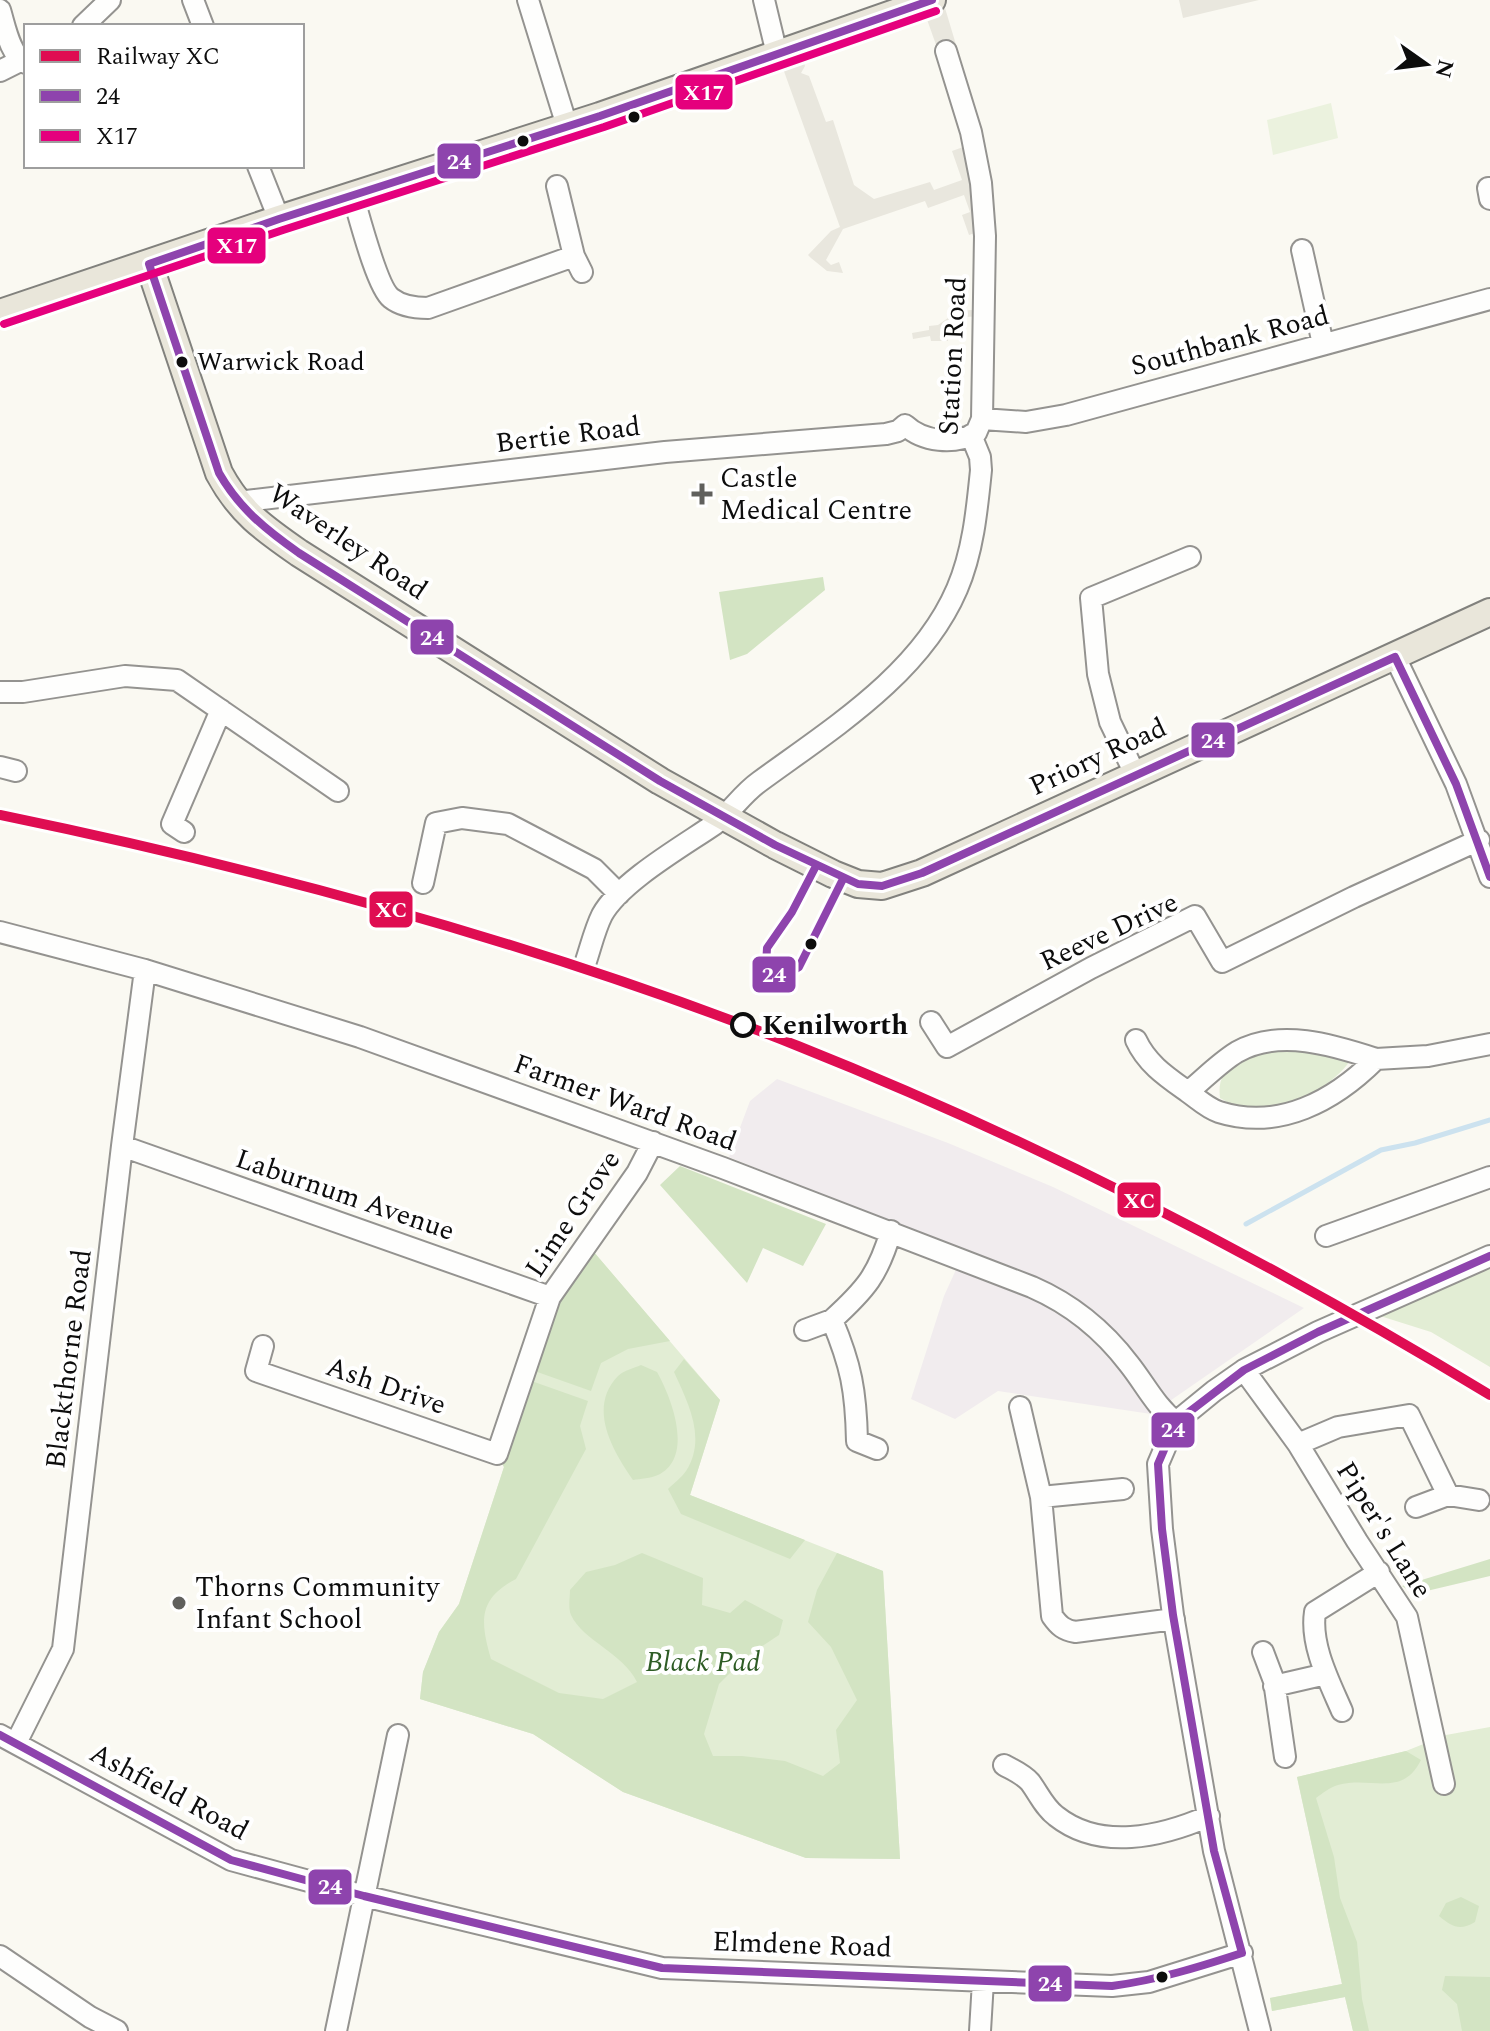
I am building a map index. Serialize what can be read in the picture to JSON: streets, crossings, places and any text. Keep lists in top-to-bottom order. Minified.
{"streets":{"main road":["Waverley Road","Priory Road"],"street":["Southbank Road","Station Road","Bertie Road","Reeve Drive","Farmer Ward Road","Laburnum Avenue","Lime Grove","Blackthorne Road","Ash Drive","Piper's Lane","Ashfield Road","Elmdene Road"]},"crossings":[["Southbank Road","Station Road"],["Southbank Road","Bertie Road"],["Station Road","Waverley Road"],["Bertie Road","Waverley Road"],["Waverley Road","Priory Road"],["Farmer Ward Road","Lime Grove"],["Farmer Ward Road","Blackthorne Road"],["Laburnum Avenue","Lime Grove"],["Laburnum Avenue","Blackthorne Road"],["Lime Grove","Ash Drive"],["Blackthorne Road","Ashfield Road"],["Ashfield Road","Elmdene Road"]],"parks":["Black Pad"],"places":{"other":["Warwick Road","Kenilworth","Thorns Community Infant School"],"health":["Castle Medical Centre"]},"lines":["transit line 24","transit line X17","rail line XC"],"legend":["Railway XC","24","X17"],"north":"right"}
